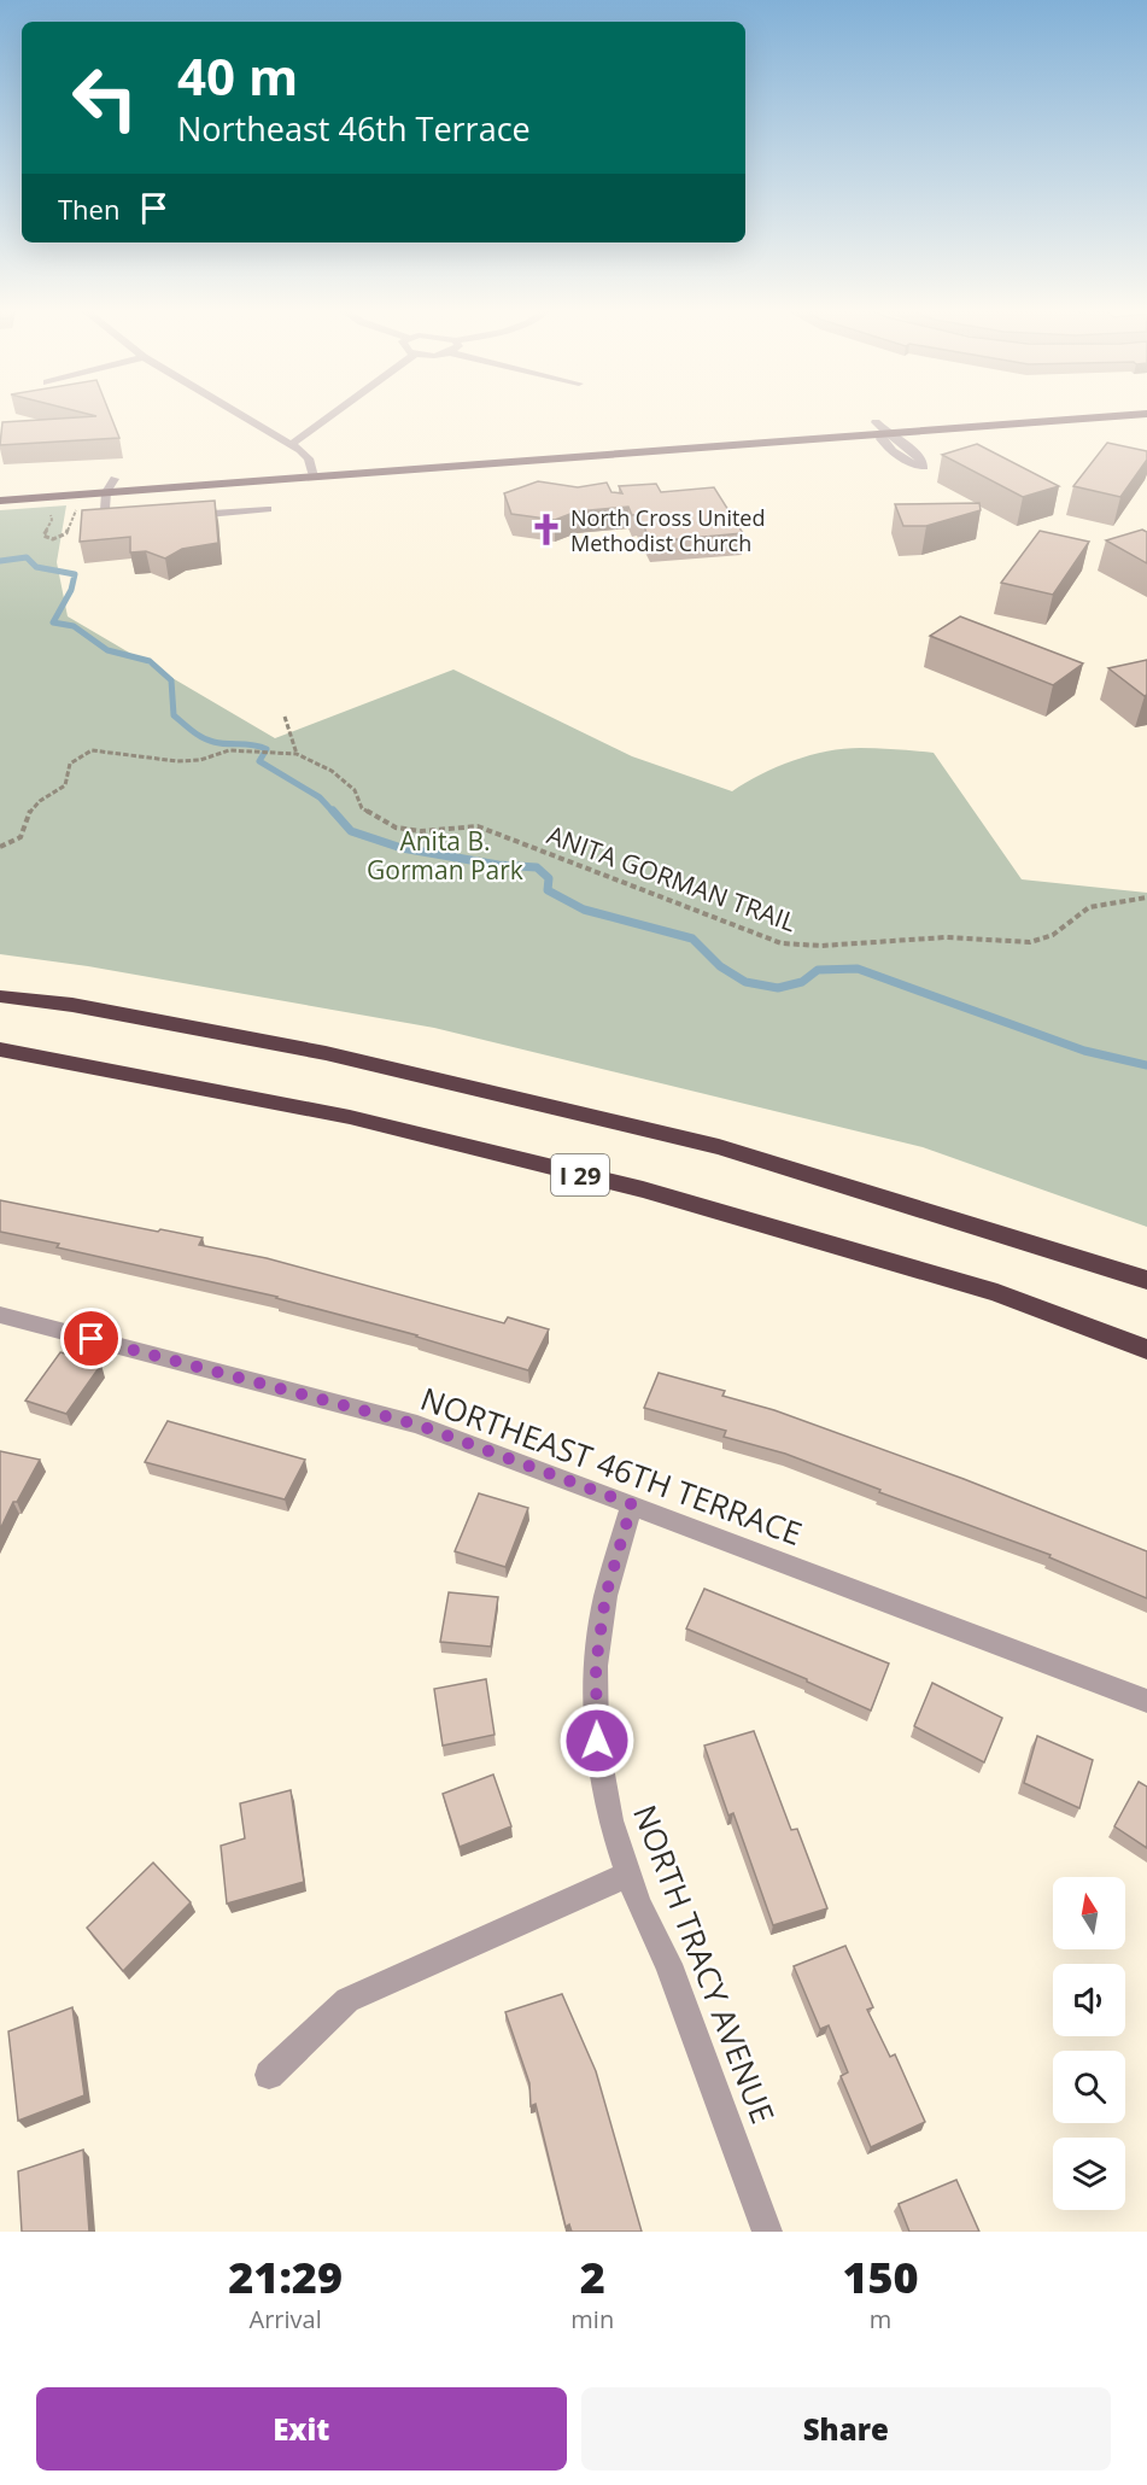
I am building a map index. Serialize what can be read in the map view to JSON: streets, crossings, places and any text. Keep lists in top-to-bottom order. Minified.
{"streets":{"highway":["I 29"],"street":["NORTHEAST 46TH TERRACE","NORTH TRACY AVENUE"],"path":["ANITA GORMAN TRAIL"]},"crossings":[["NORTHEAST 46TH TERRACE","NORTH TRACY AVENUE"]],"parks":["Anita B. Gorman Park"],"places":{"church":["North Cross United Methodist Church"]},"north":"top","page":{"turn":["40 m","Northeast 46th Terrace"],"then":"Then","eta":["21:29","Arrival","2","min","150","m"],"buttons":["Exit","Share"]}}
